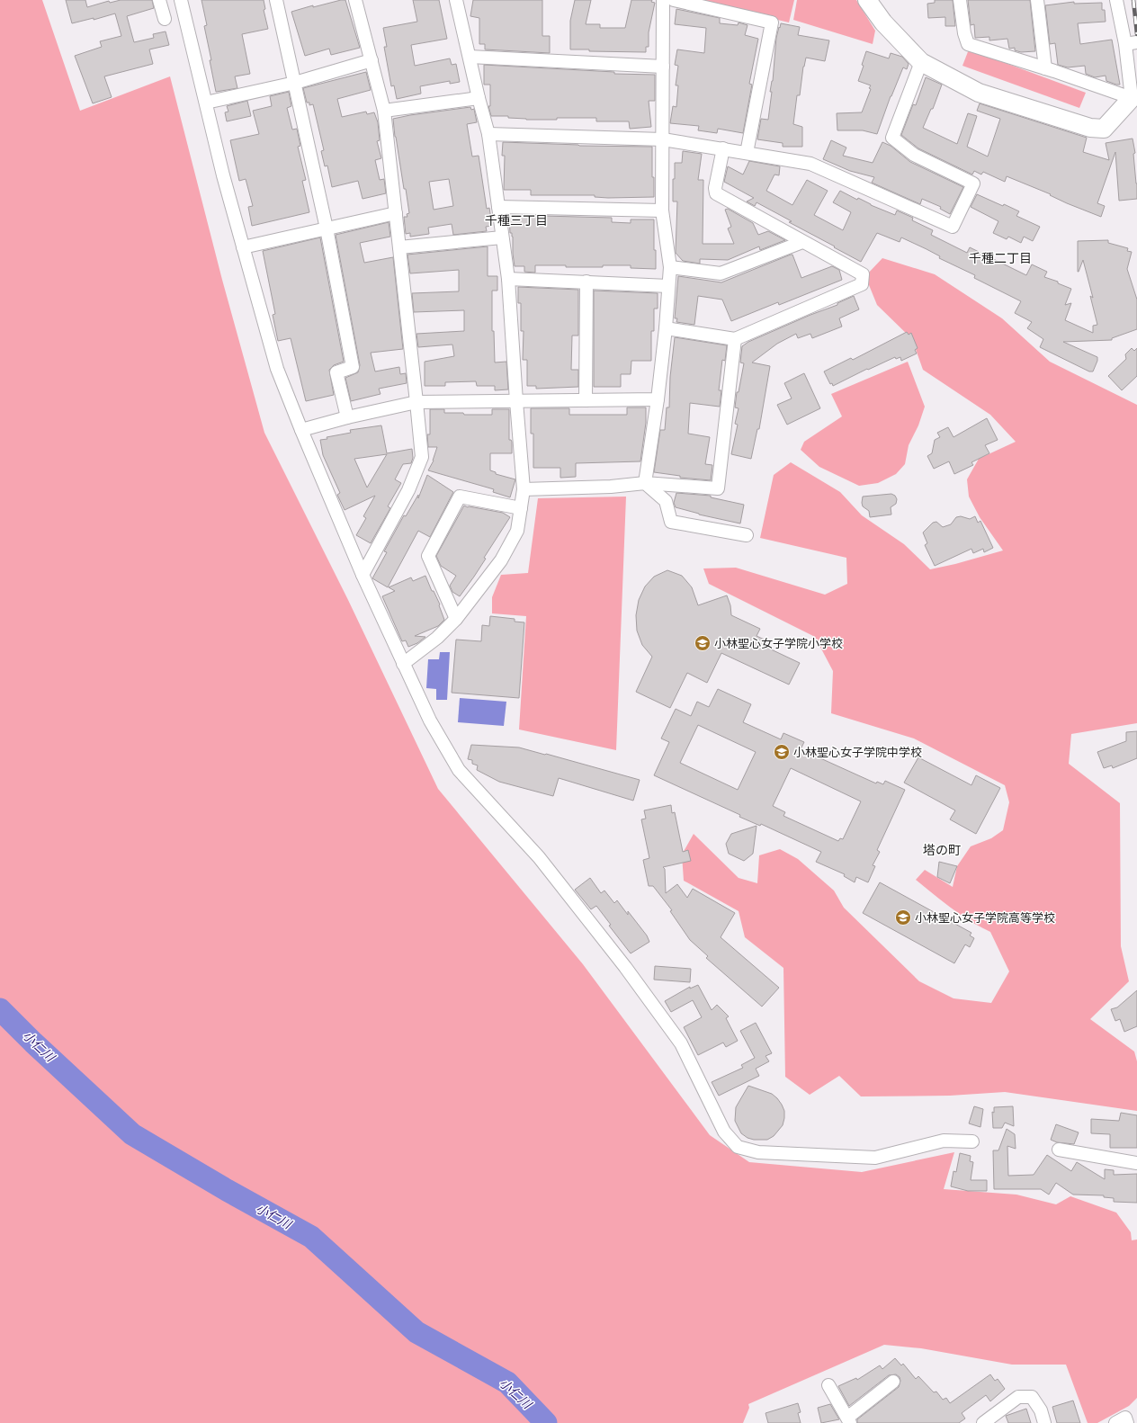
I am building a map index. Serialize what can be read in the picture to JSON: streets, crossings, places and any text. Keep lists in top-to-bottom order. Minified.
{"districts":["千種三丁目","千種二丁目","塔の町"],"water":["小仁川"],"places":{"school or university":["小林聖心女子学院小学校","小林聖心女子学院中学校","小林聖心女子学院高等学校"]}}
